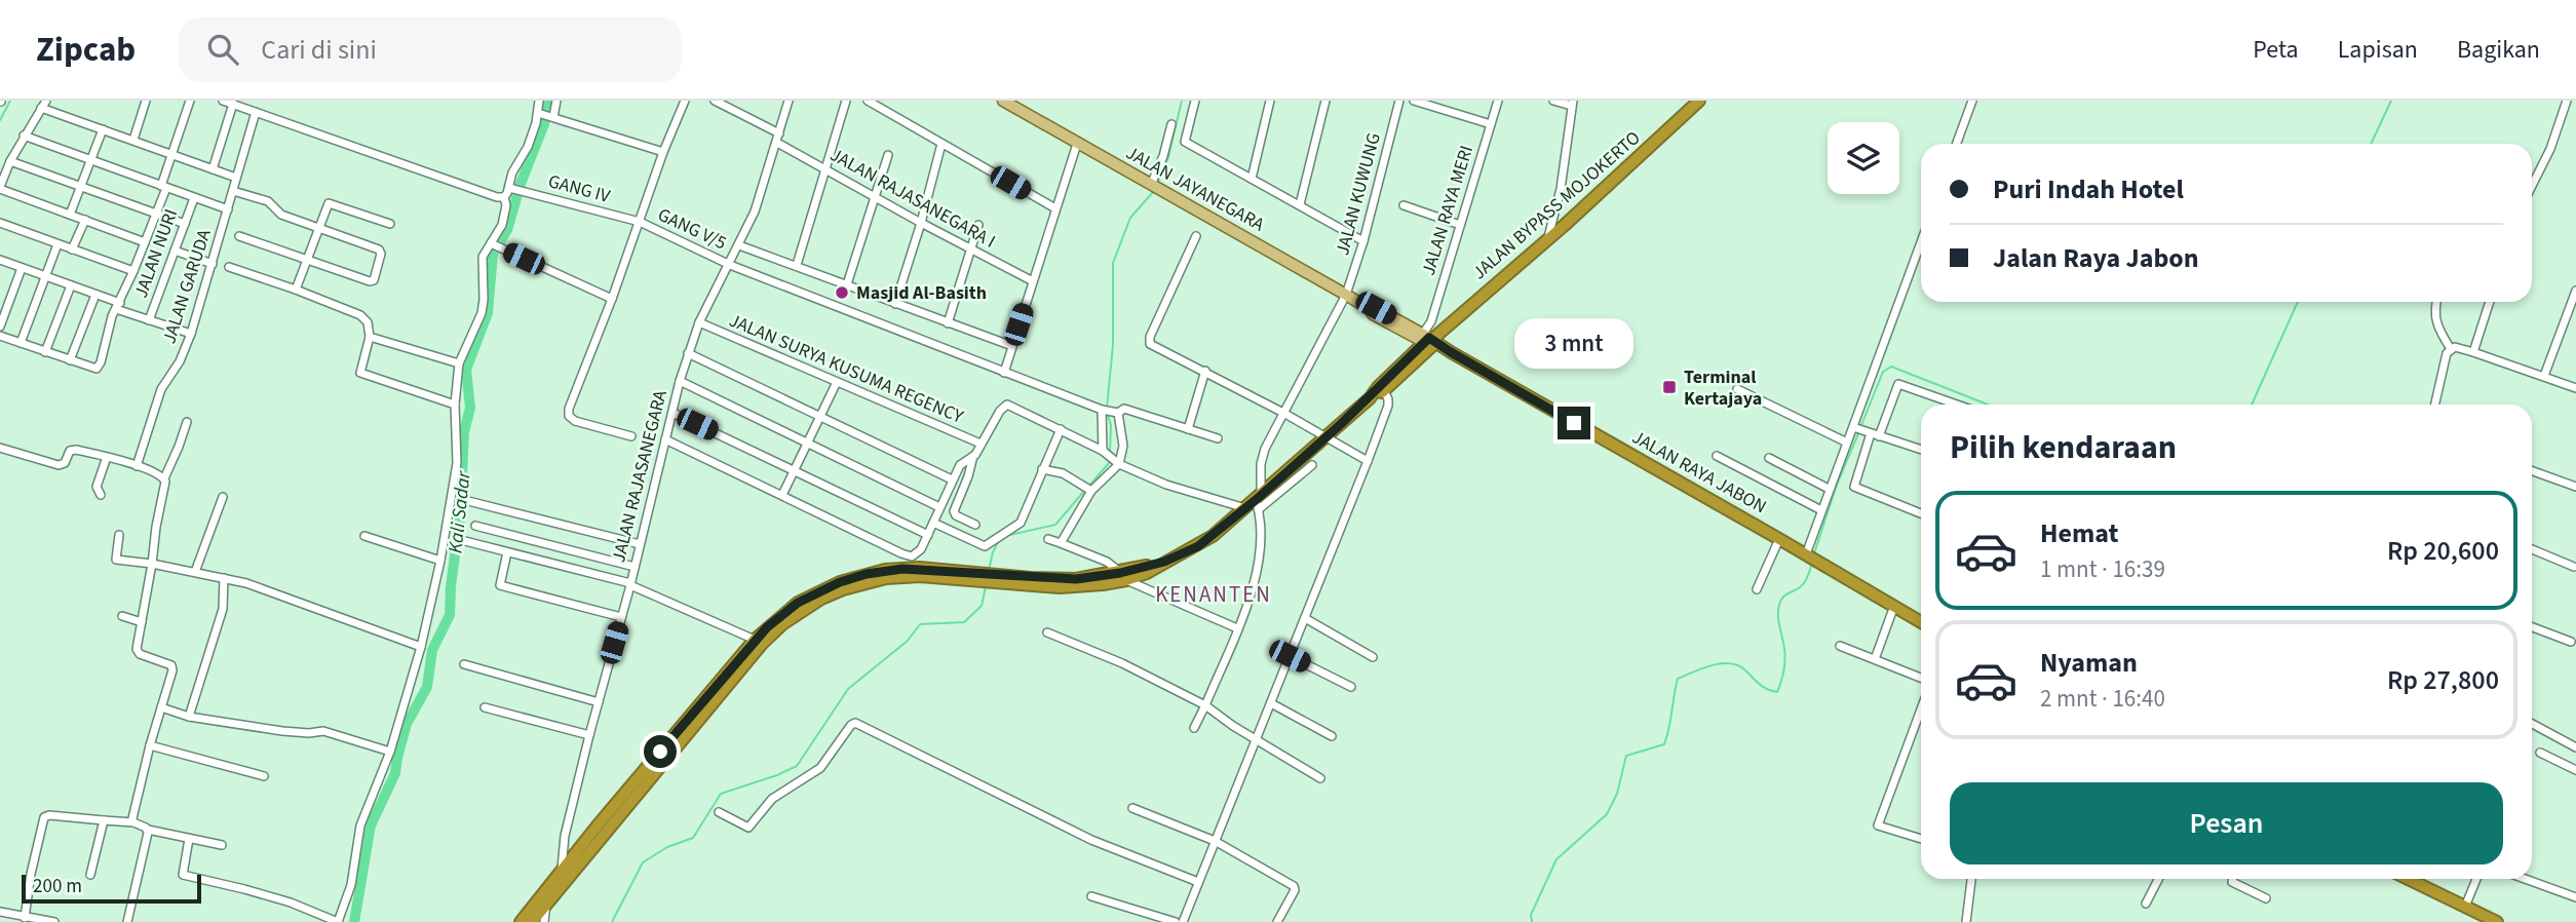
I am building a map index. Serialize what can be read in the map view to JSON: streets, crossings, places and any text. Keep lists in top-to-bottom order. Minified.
{"streets":{"highway":["JALAN BYPASS MOJOKERTO","JALAN RAYA JABON"],"main road":["JALAN JAYANEGARA"],"street":["GANG IV","JALAN KUWUNG","JALAN RAJASANEGARA I","JALAN RAYA MERI","GANG V/5","JALAN NURI","JALAN GARUDA","JALAN SURYA KUSUMA REGENCY","JALAN RAJASANEGARA"]},"crossings":[["GANG IV","GANG V/5"],["JALAN JAYANEGARA","JALAN KUWUNG"],["JALAN JAYANEGARA","JALAN BYPASS MOJOKERTO"],["JALAN JAYANEGARA","JALAN RAYA MERI"],["JALAN JAYANEGARA","JALAN RAYA JABON"],["JALAN KUWUNG","JALAN BYPASS MOJOKERTO"],["JALAN RAJASANEGARA I","JALAN RAJASANEGARA"],["JALAN BYPASS MOJOKERTO","JALAN RAYA MERI"],["JALAN BYPASS MOJOKERTO","JALAN RAYA JABON"],["JALAN BYPASS MOJOKERTO","JALAN RAJASANEGARA"],["JALAN RAYA MERI","JALAN RAYA JABON"],["GANG V/5","JALAN RAJASANEGARA"],["JALAN SURYA KUSUMA REGENCY","JALAN RAJASANEGARA"]],"districts":["KENANTEN"],"water":["Kali Sadar"],"places":{"other":["Masjid Al-Basith"],"transit":["Terminal Kertajaya"]},"scale_bar":"200 m","page":{"header":"Zipcab","search":"Cari di sini","nav":["Peta","Lapisan","Bagikan"],"banner":["Puri Indah Hotel","Jalan Raya Jabon"],"bubble":"3 mnt","heading":"Pilih kendaraan","list":[{"name":"Hemat","note":"1 mnt · 16:39","value":"Rp 20,600"},{"name":"Nyaman","note":"2 mnt · 16:40","value":"Rp 27,800"}],"buttons":"Pesan","scale":"200 m"}}
